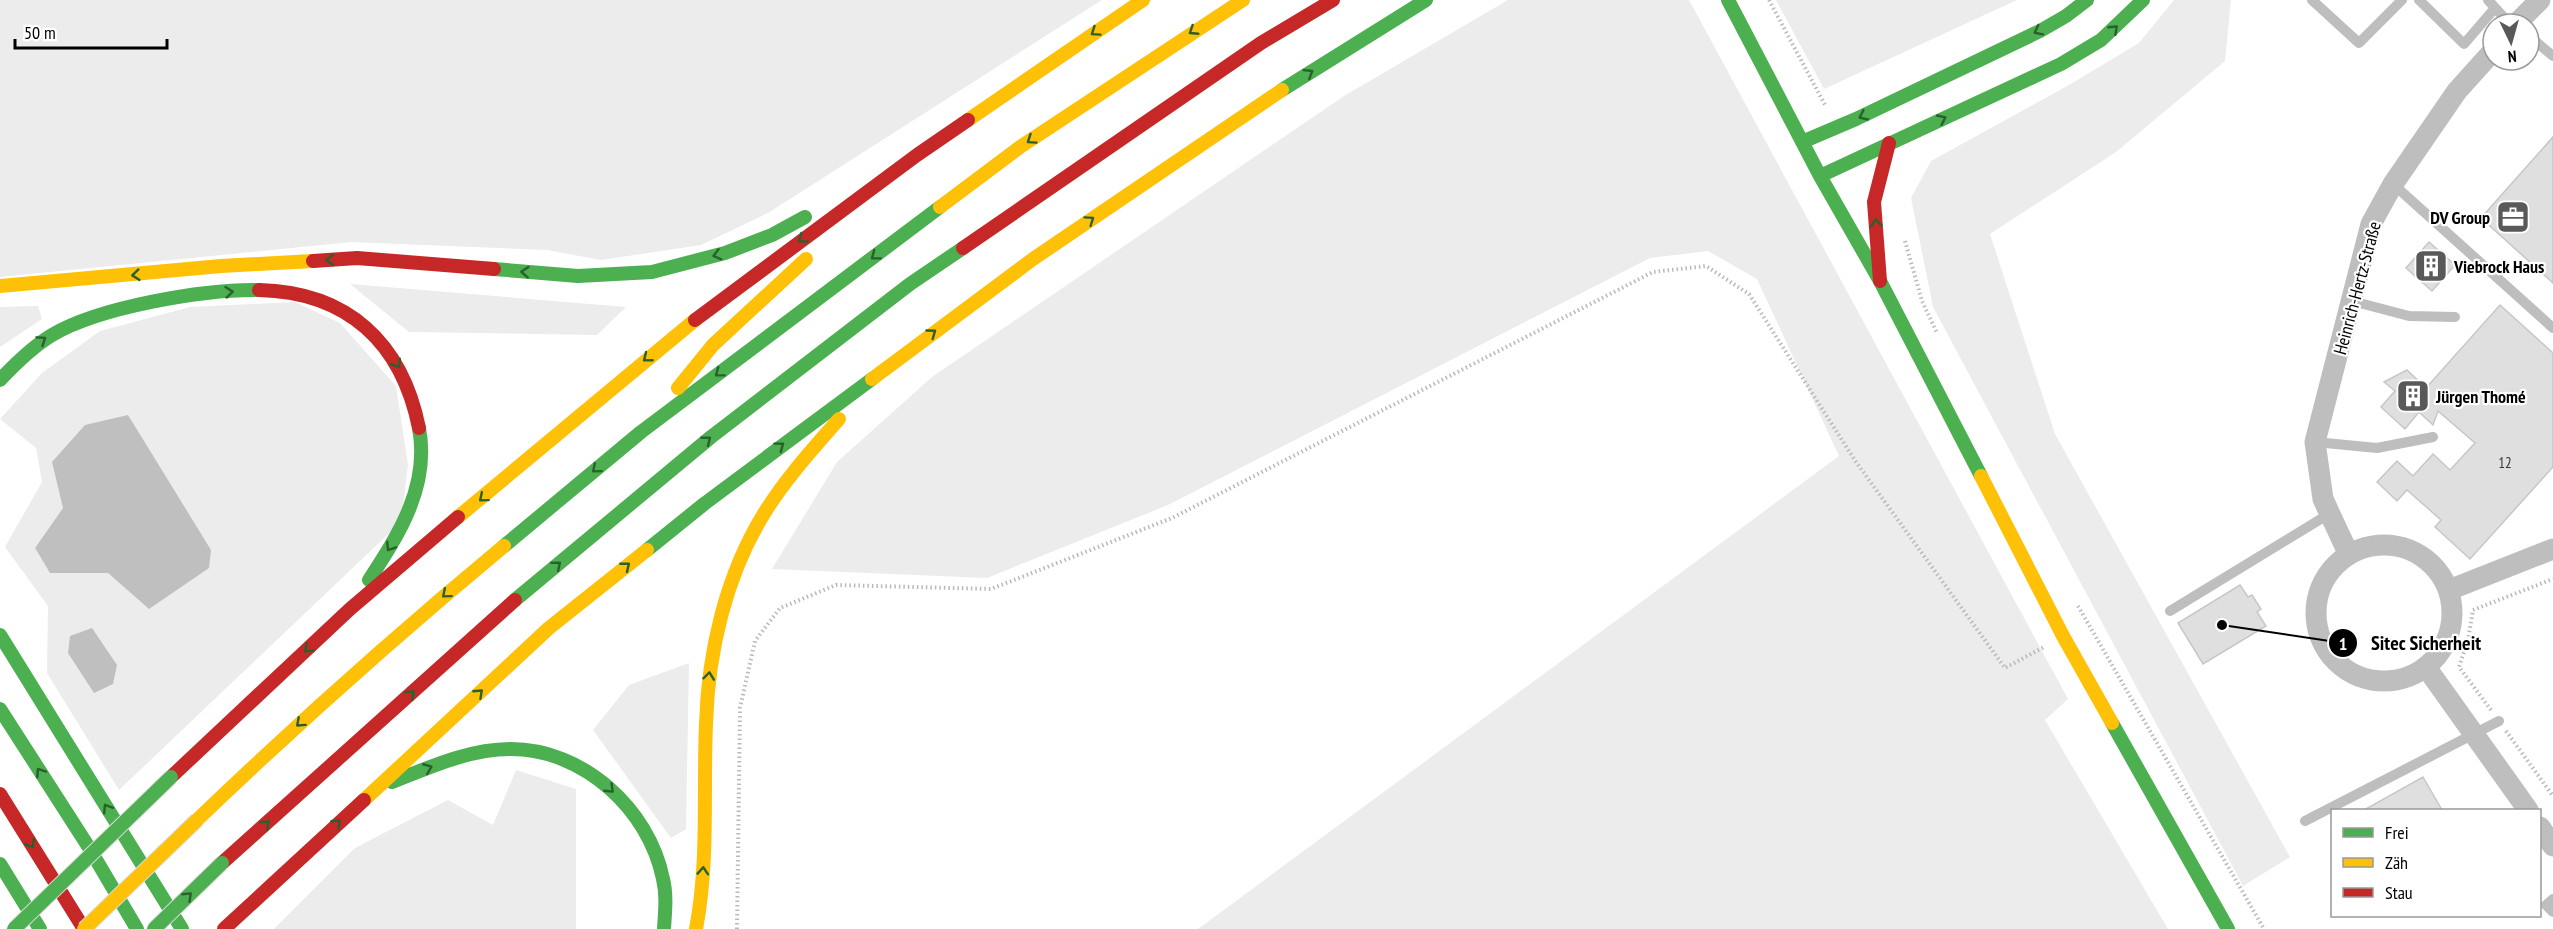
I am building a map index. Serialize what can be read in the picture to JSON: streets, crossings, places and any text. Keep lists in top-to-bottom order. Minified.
{"streets":{"street":["Heinrich-Hertz-Straße"]},"places":{"office":["DV Group"],"building":["Viebrock Haus","Jürgen Thomé"],"other":["Sitec Sicherheit"]},"house_numbers":["12"],"legend":["Frei","Zäh","Stau"],"scale_bar":"50 m","north":"bottom"}
